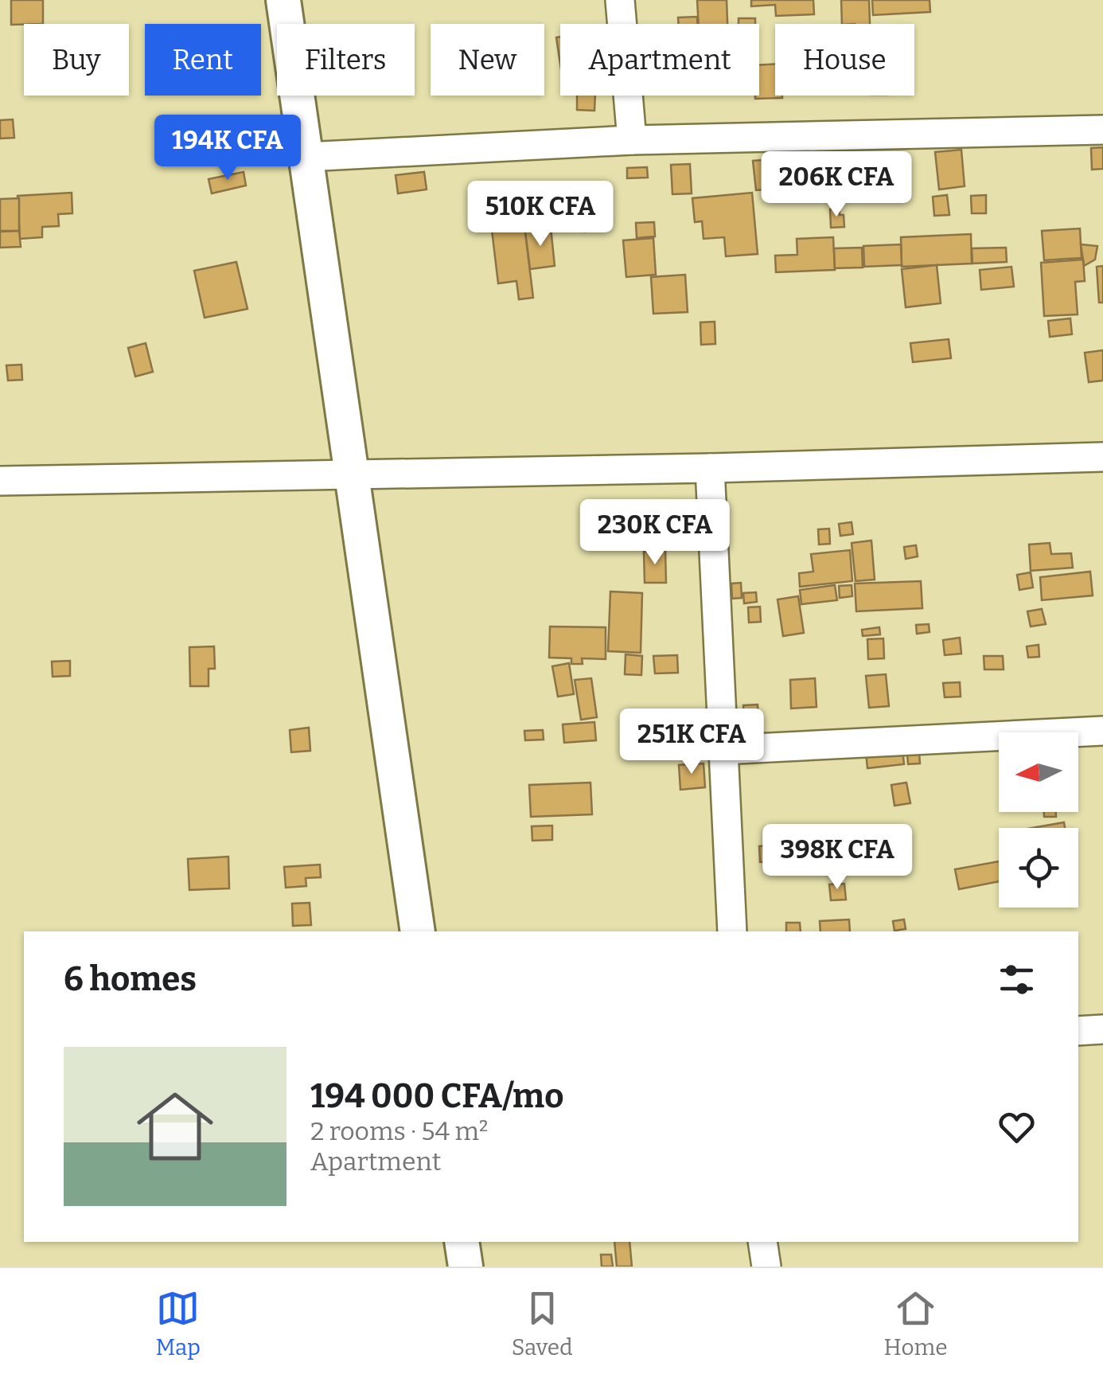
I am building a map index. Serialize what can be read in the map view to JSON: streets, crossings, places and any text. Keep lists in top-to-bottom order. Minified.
{"north":"left","page":{"chip":["Buy","Rent","Filters","New","Apartment","House"],"price":["194K CFA","206K CFA","510K CFA","230K CFA","251K CFA","398K CFA"],"heading":"6 homes","list":[{"name":"194 000 CFA/mo","note":"2 rooms · 54 m² · Apartment"}],"tabs":["Map","Saved","Home"]}}
